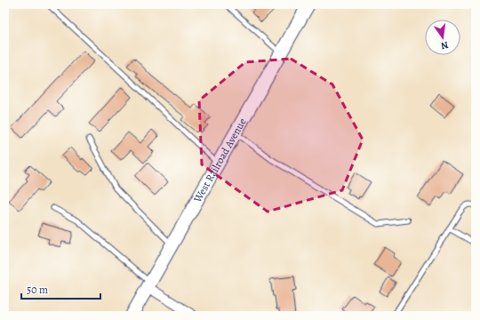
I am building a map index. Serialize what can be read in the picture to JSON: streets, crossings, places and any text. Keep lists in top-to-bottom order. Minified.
{"streets":{"main road":["West Railroad Avenue"]},"scale_bar":"50 m","north":"bottom"}
